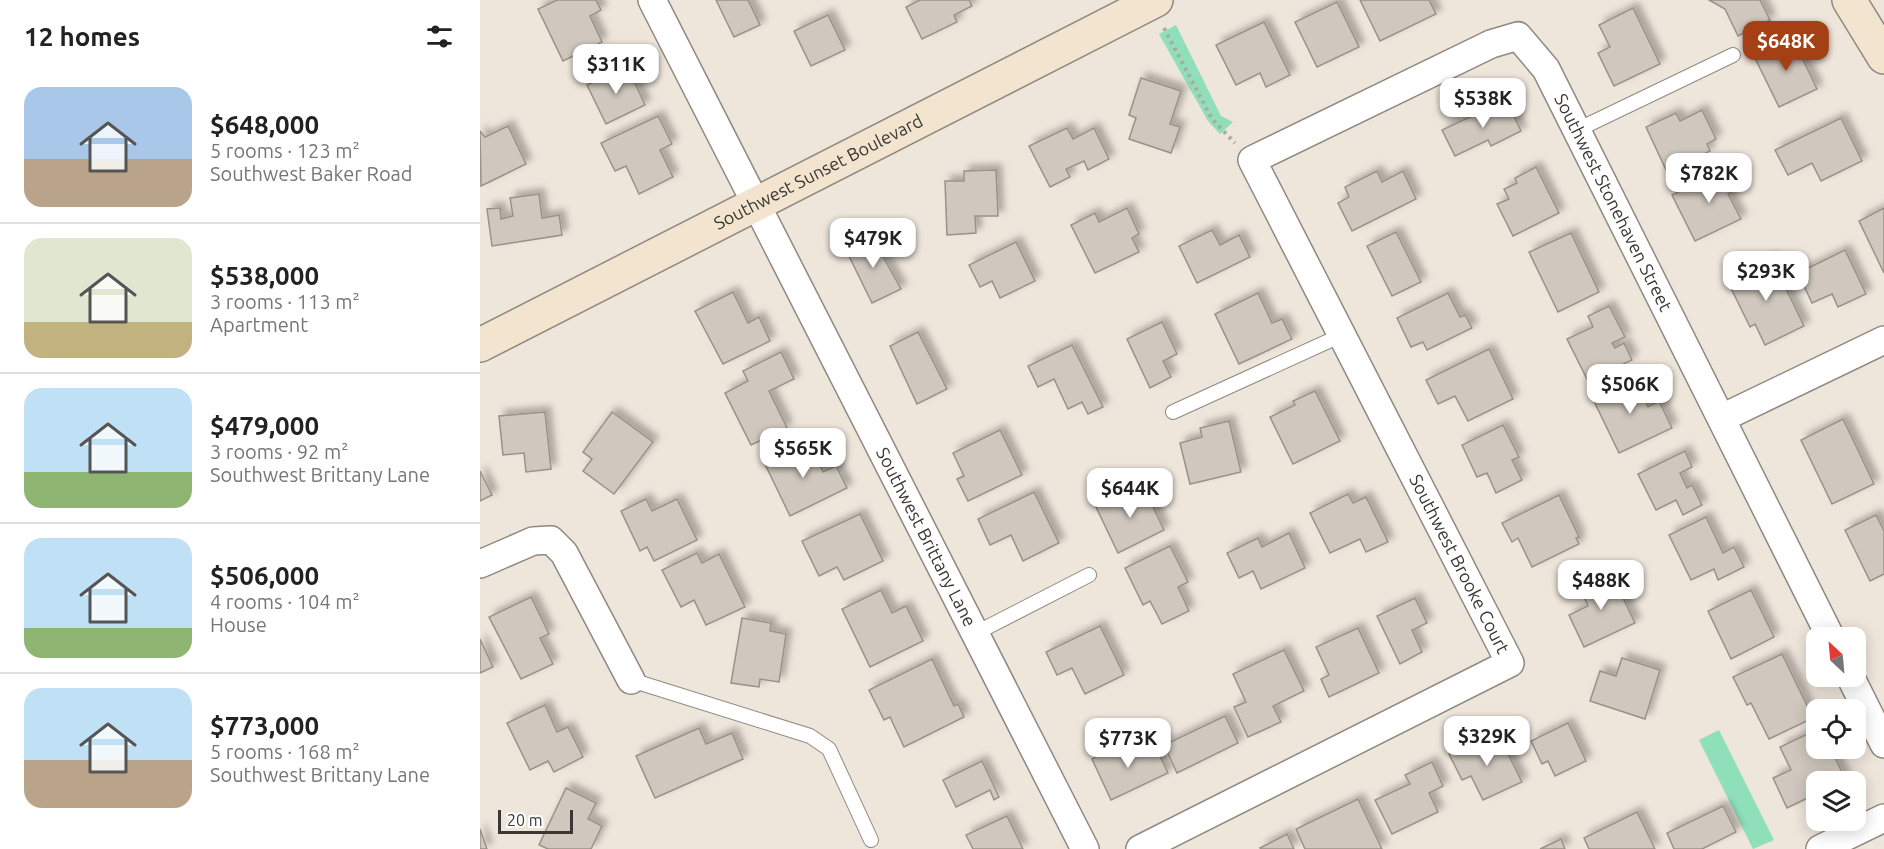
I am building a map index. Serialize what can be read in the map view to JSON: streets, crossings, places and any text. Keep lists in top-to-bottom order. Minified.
{"streets":{"main road":["Southwest Sunset Boulevard"],"street":["Southwest Stonehaven Street","Southwest Brittany Lane","Southwest Brooke Court"]},"crossings":[["Southwest Sunset Boulevard","Southwest Brittany Lane"],["Southwest Stonehaven Street","Southwest Brooke Court"]],"scale_bar":"20 m","north":"top left","page":{"heading":"12 homes","price":["$648K","$311K","$538K","$782K","$479K","$293K","$506K","$565K","$644K","$488K","$329K","$773K"],"list":[{"name":"$648,000","note":"5 rooms · 123 m² · Southwest Baker Road"},{"name":"$538,000","note":"3 rooms · 113 m² · Apartment"},{"name":"$479,000","note":"3 rooms · 92 m² · Southwest Brittany Lane"},{"name":"$506,000","note":"4 rooms · 104 m² · House"},{"name":"$773,000","note":"5 rooms · 168 m² · Southwest Brittany Lane"}],"scale":"20 m"}}
